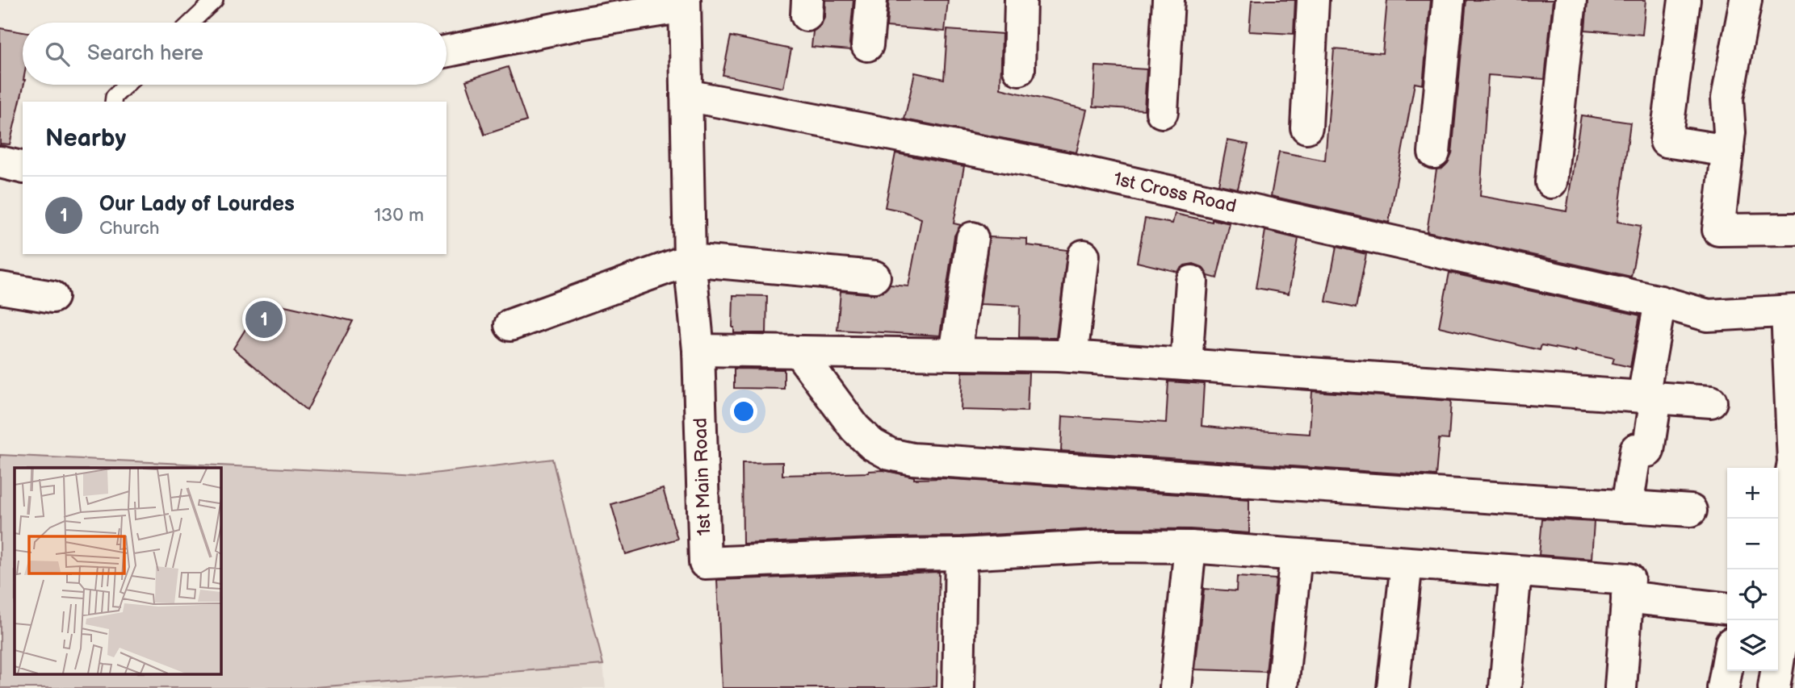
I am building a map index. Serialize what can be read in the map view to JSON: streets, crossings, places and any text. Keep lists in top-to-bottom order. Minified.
{"streets":{"street":["1st Cross Road","1st Main Road"]},"crossings":[["1st Cross Road","1st Main Road"]],"page":{"search":"Search here","heading":"Nearby","list":[{"mark":"1","name":"Our Lady of Lourdes","note":"Church","value":"130 m"}],"pins":"1","map_buttons":["+","−"]}}
